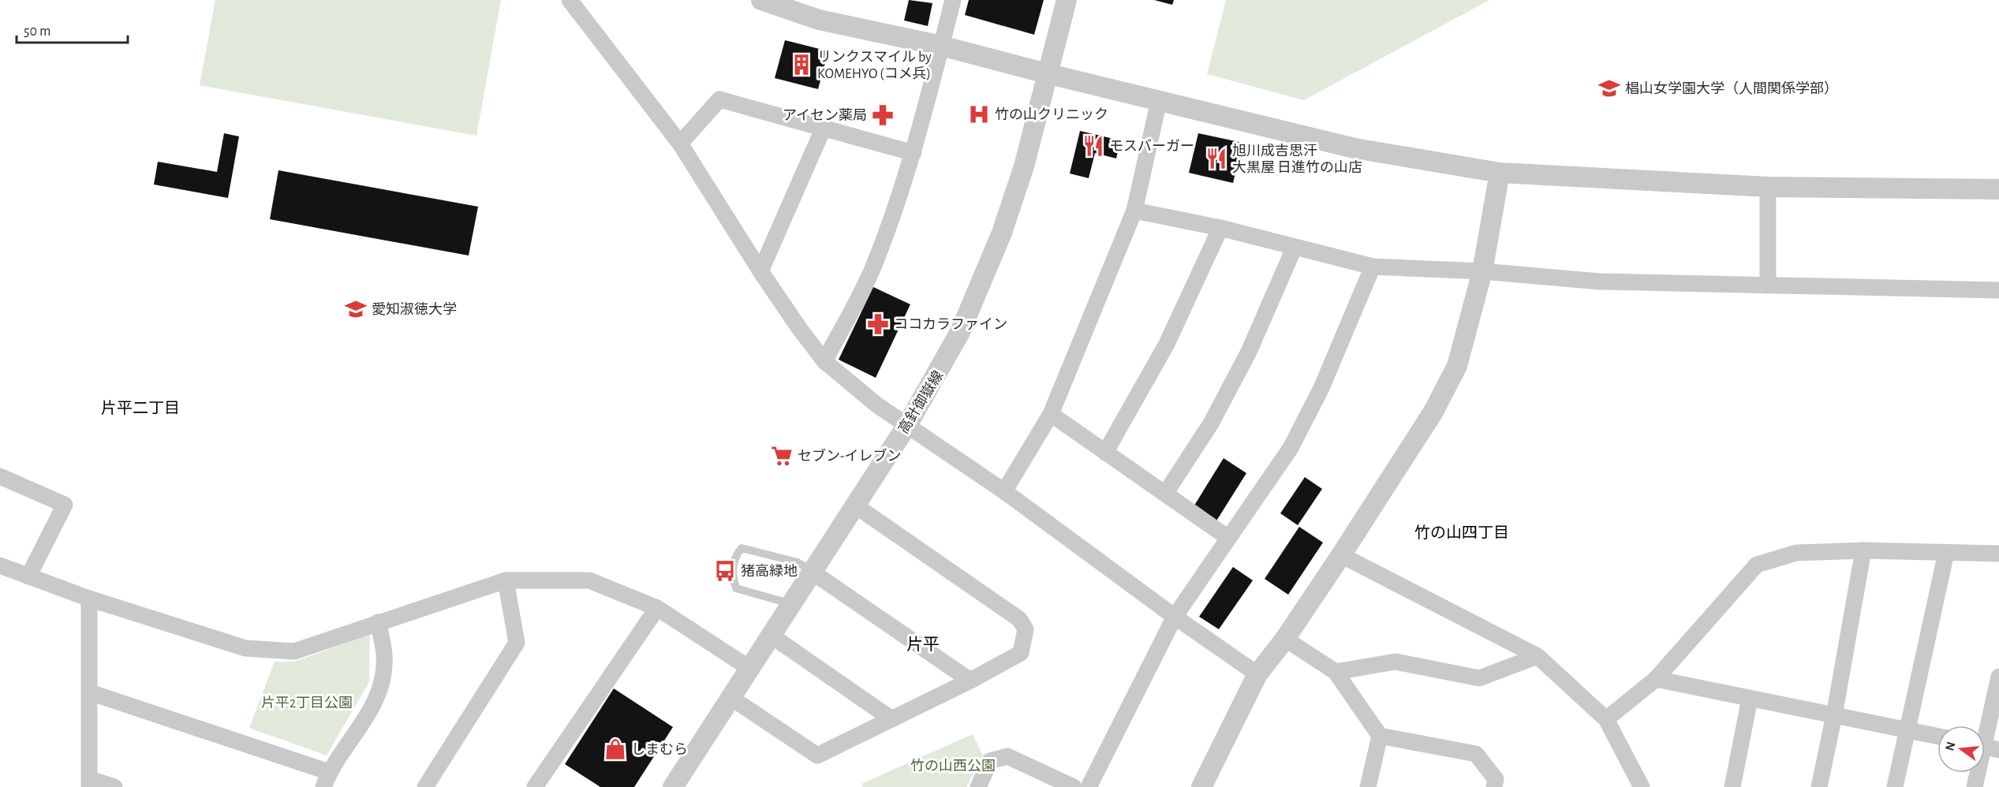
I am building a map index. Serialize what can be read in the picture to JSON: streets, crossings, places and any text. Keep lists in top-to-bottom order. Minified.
{"streets":{"street":["高針御嶽線"]},"districts":["片平二丁目","竹の山四丁目","片平"],"parks":["片平2丁目公園","竹の山西公園"],"places":{"building":["リンクスマイル by KOMEHYO (コメ兵)"],"school or university":["椙山女学園大学（人間関係学部）","愛知淑徳大学"],"hospital":["竹の山クリニック"],"pharmacy":["アイセン薬局","ココカラファイン"],"restaurant":["モスバーガー","旭川成吉思汗 大黒屋 日進竹の山店"],"supermarket":["セブン-イレブン"],"bus stop":["猪高緑地"],"shop":["しまむら"]},"scale_bar":"50 m","north":"left"}
